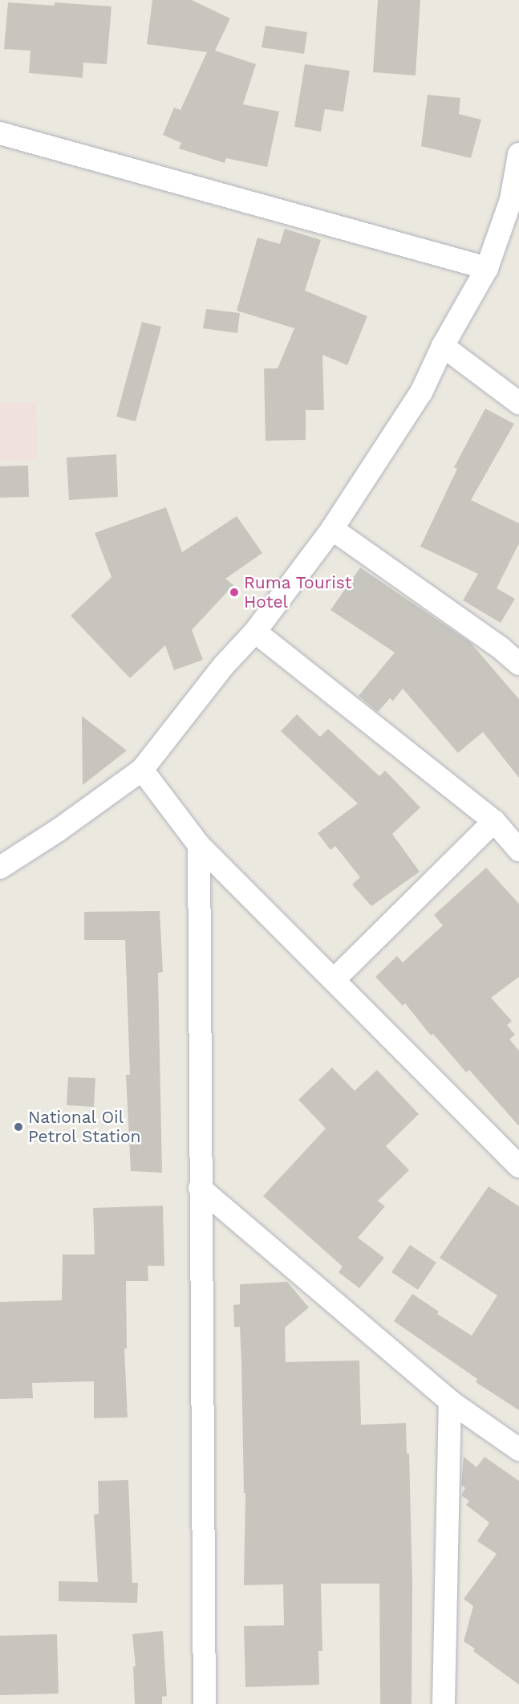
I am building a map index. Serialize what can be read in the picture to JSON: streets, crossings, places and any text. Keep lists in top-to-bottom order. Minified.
{"places":["Ruma Tourist Hotel","National Oil Petrol Station"]}
